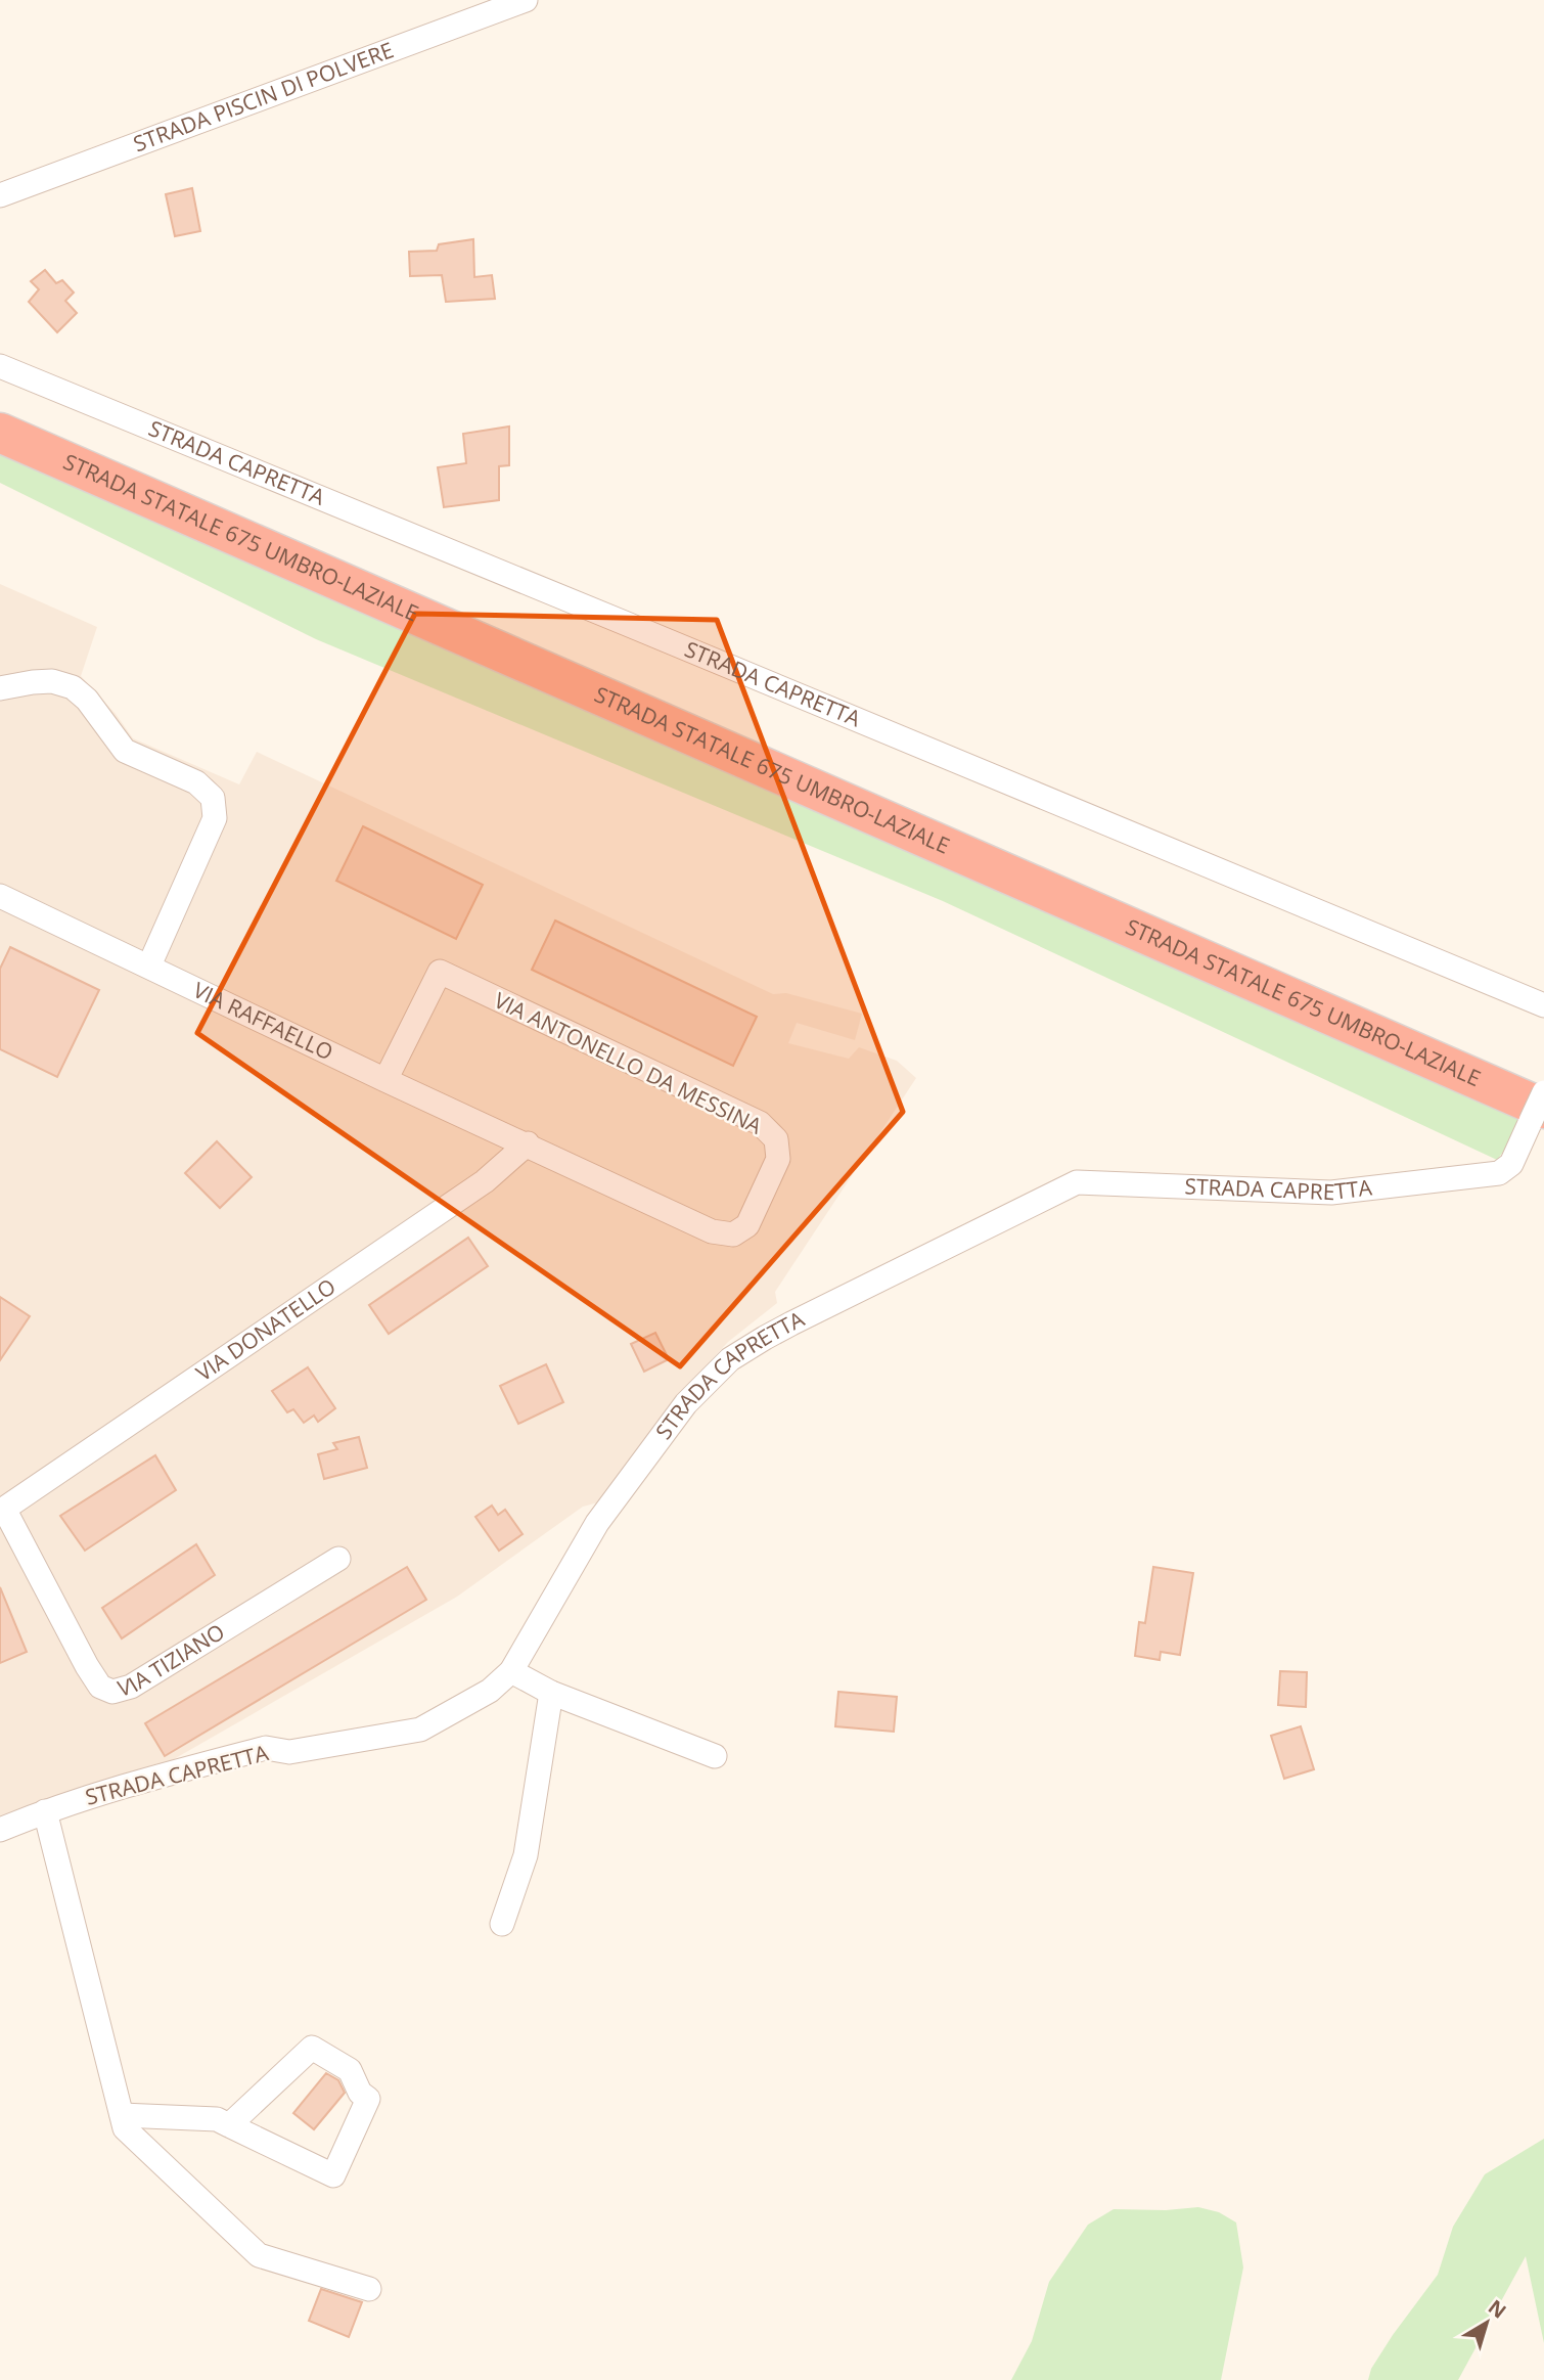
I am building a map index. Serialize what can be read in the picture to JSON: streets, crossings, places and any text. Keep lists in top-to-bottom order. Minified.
{"streets":{"highway":["STRADA STATALE 675 UMBRO-LAZIALE"],"street":["STRADA PISCIN DI POLVERE","STRADA CAPRETTA","VIA RAFFAELLO","VIA ANTONELLO DA MESSINA","VIA DONATELLO","VIA TIZIANO"]},"crossings":[["STRADA CAPRETTA","STRADA STATALE 675 UMBRO-LAZIALE"],["VIA RAFFAELLO","VIA ANTONELLO DA MESSINA"],["VIA RAFFAELLO","VIA DONATELLO"],["VIA ANTONELLO DA MESSINA","VIA DONATELLO"],["VIA DONATELLO","VIA TIZIANO"]],"north":"top right"}
